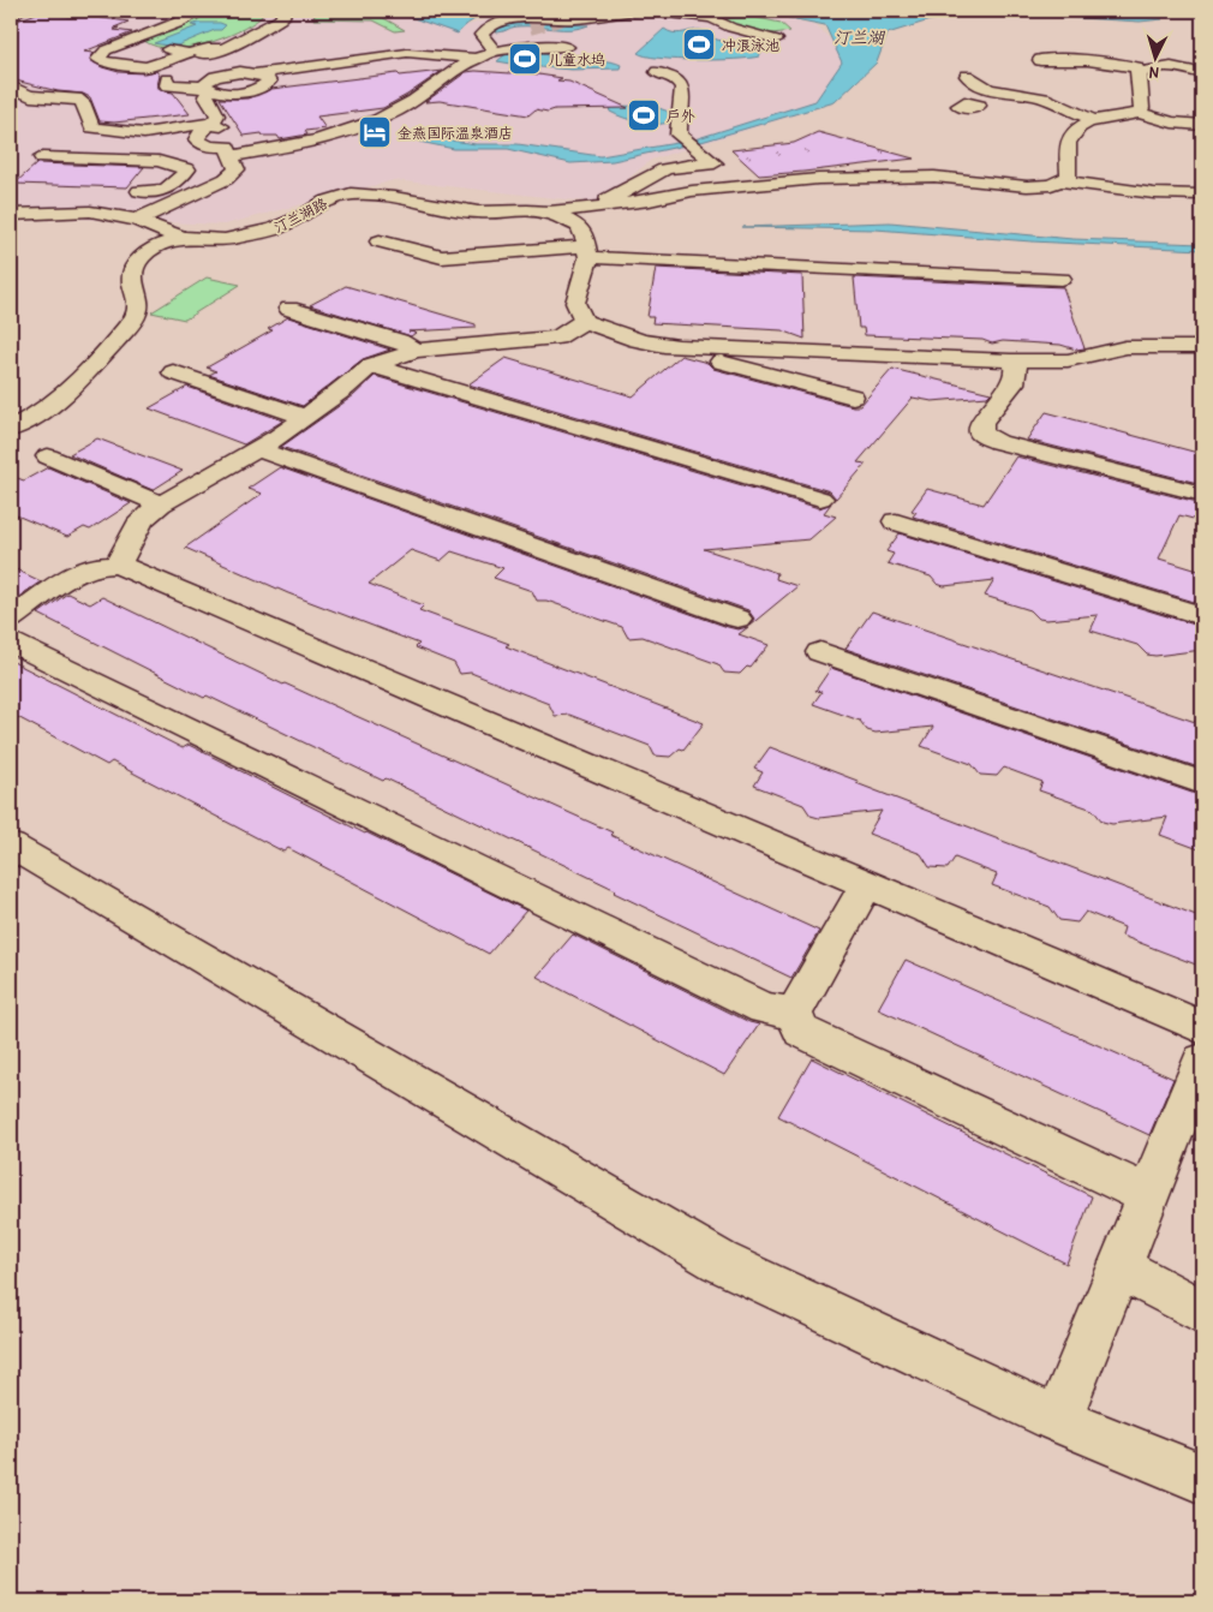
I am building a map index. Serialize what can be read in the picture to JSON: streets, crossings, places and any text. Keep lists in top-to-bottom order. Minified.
{"streets":{"street":["汀兰湖路"]},"water":["汀兰湖"],"places":{"sports":["冲浪泳池","儿童水坞","户外"],"hotel":["金燕国际温泉酒店"]},"north":"bottom"}
